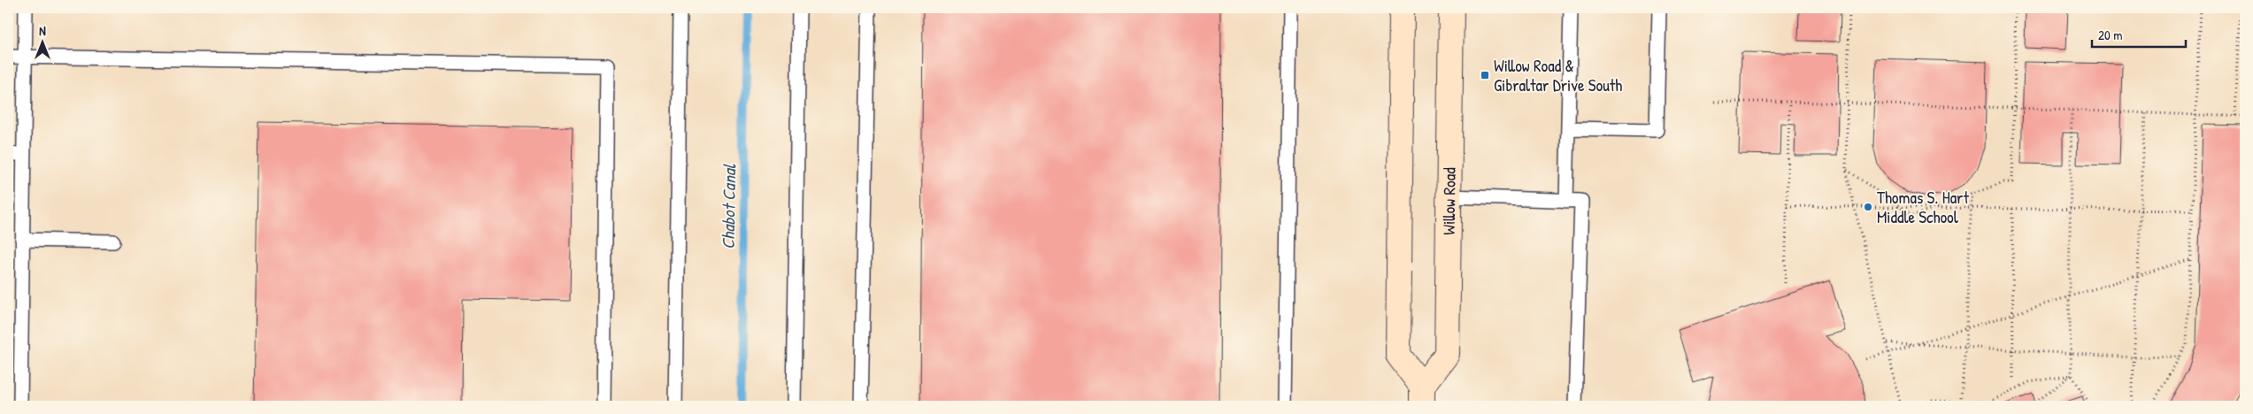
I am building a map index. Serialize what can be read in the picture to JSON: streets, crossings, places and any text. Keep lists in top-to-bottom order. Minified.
{"streets":{"street":["Willow Road"]},"water":["Chabot Canal"],"places":{"transit":["Willow Road & Gibraltar Drive South"],"other":["Thomas S. Hart Middle School"]},"scale_bar":"20 m","north":"top"}
